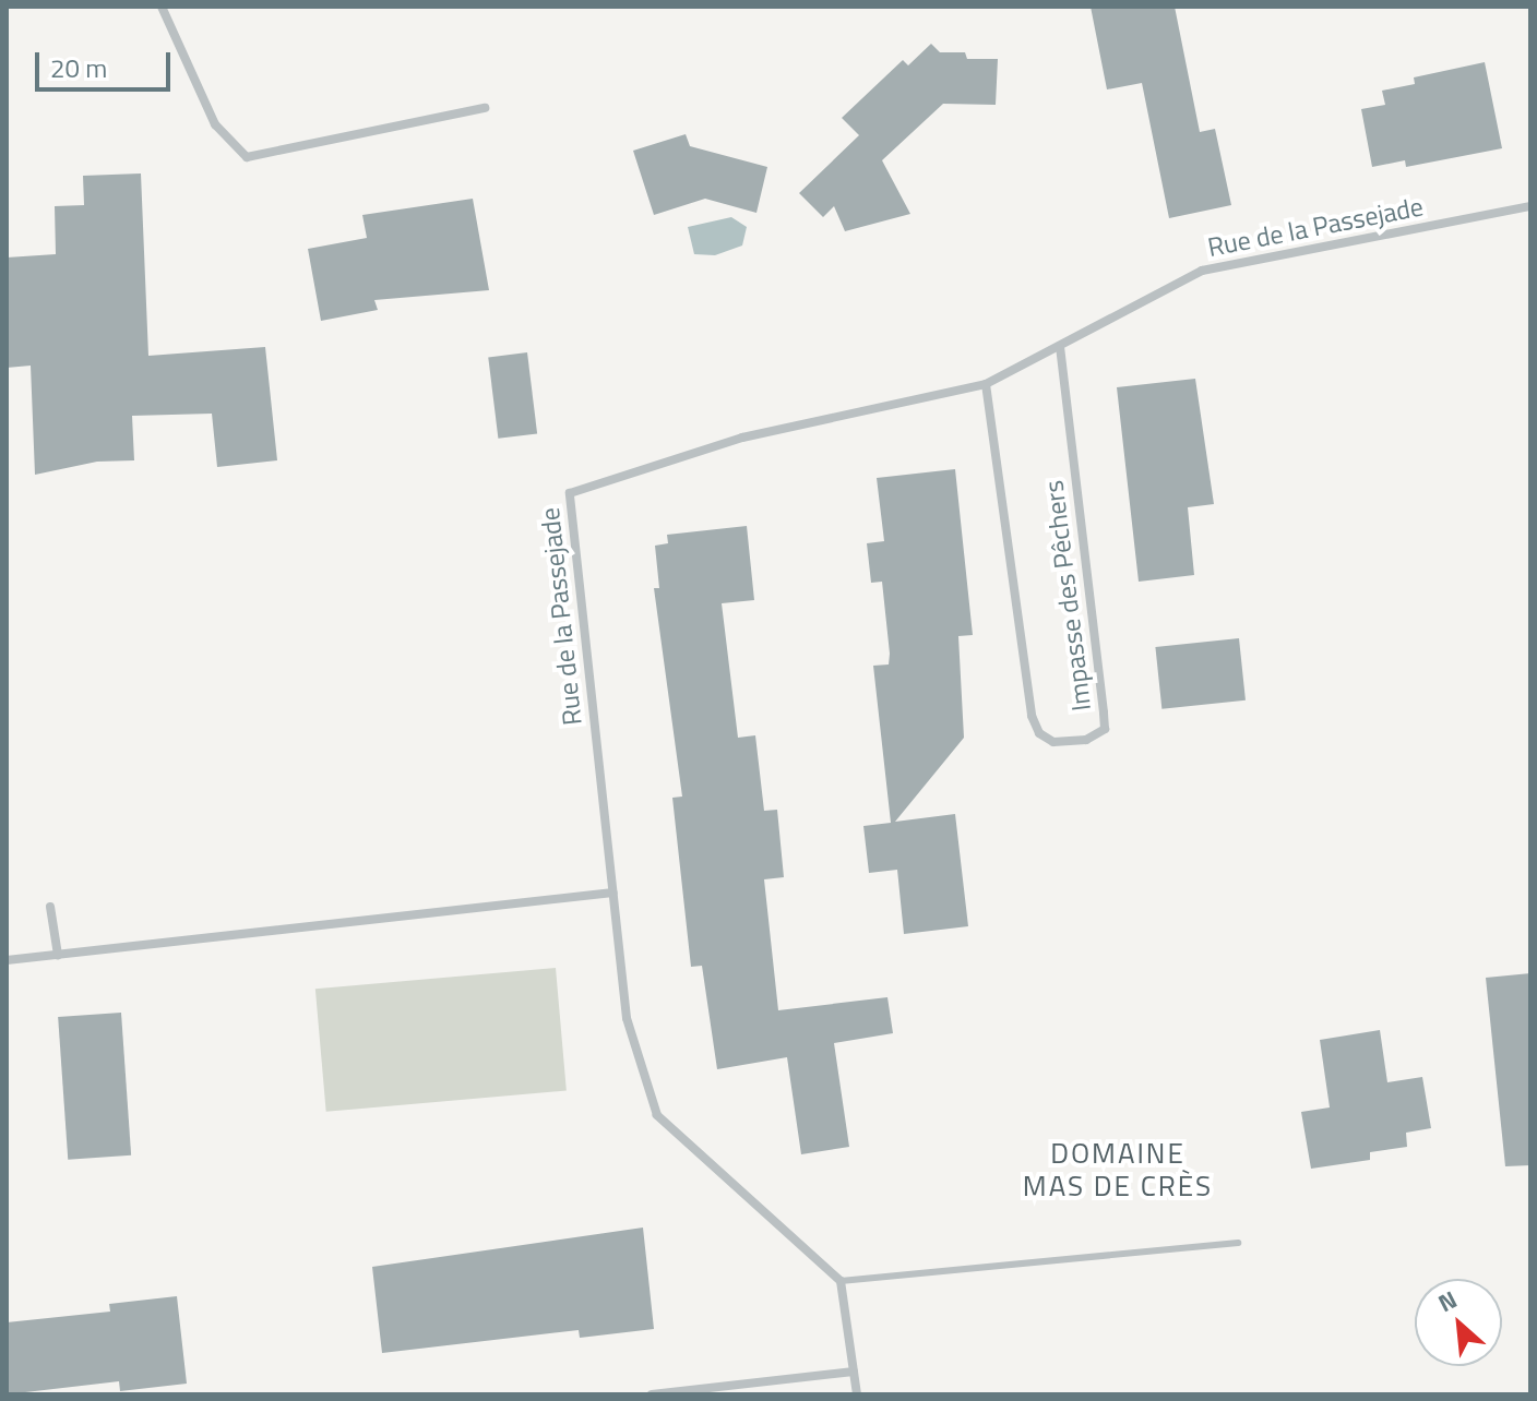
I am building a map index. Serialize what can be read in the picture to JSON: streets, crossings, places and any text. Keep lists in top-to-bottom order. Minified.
{"streets":{"street":["Rue de la Passejade","Impasse des Pêchers"]},"crossings":[["Rue de la Passejade","Impasse des Pêchers"]],"districts":["DOMAINE MAS DE CRÈS"],"scale_bar":"20 m","north":"top left"}
